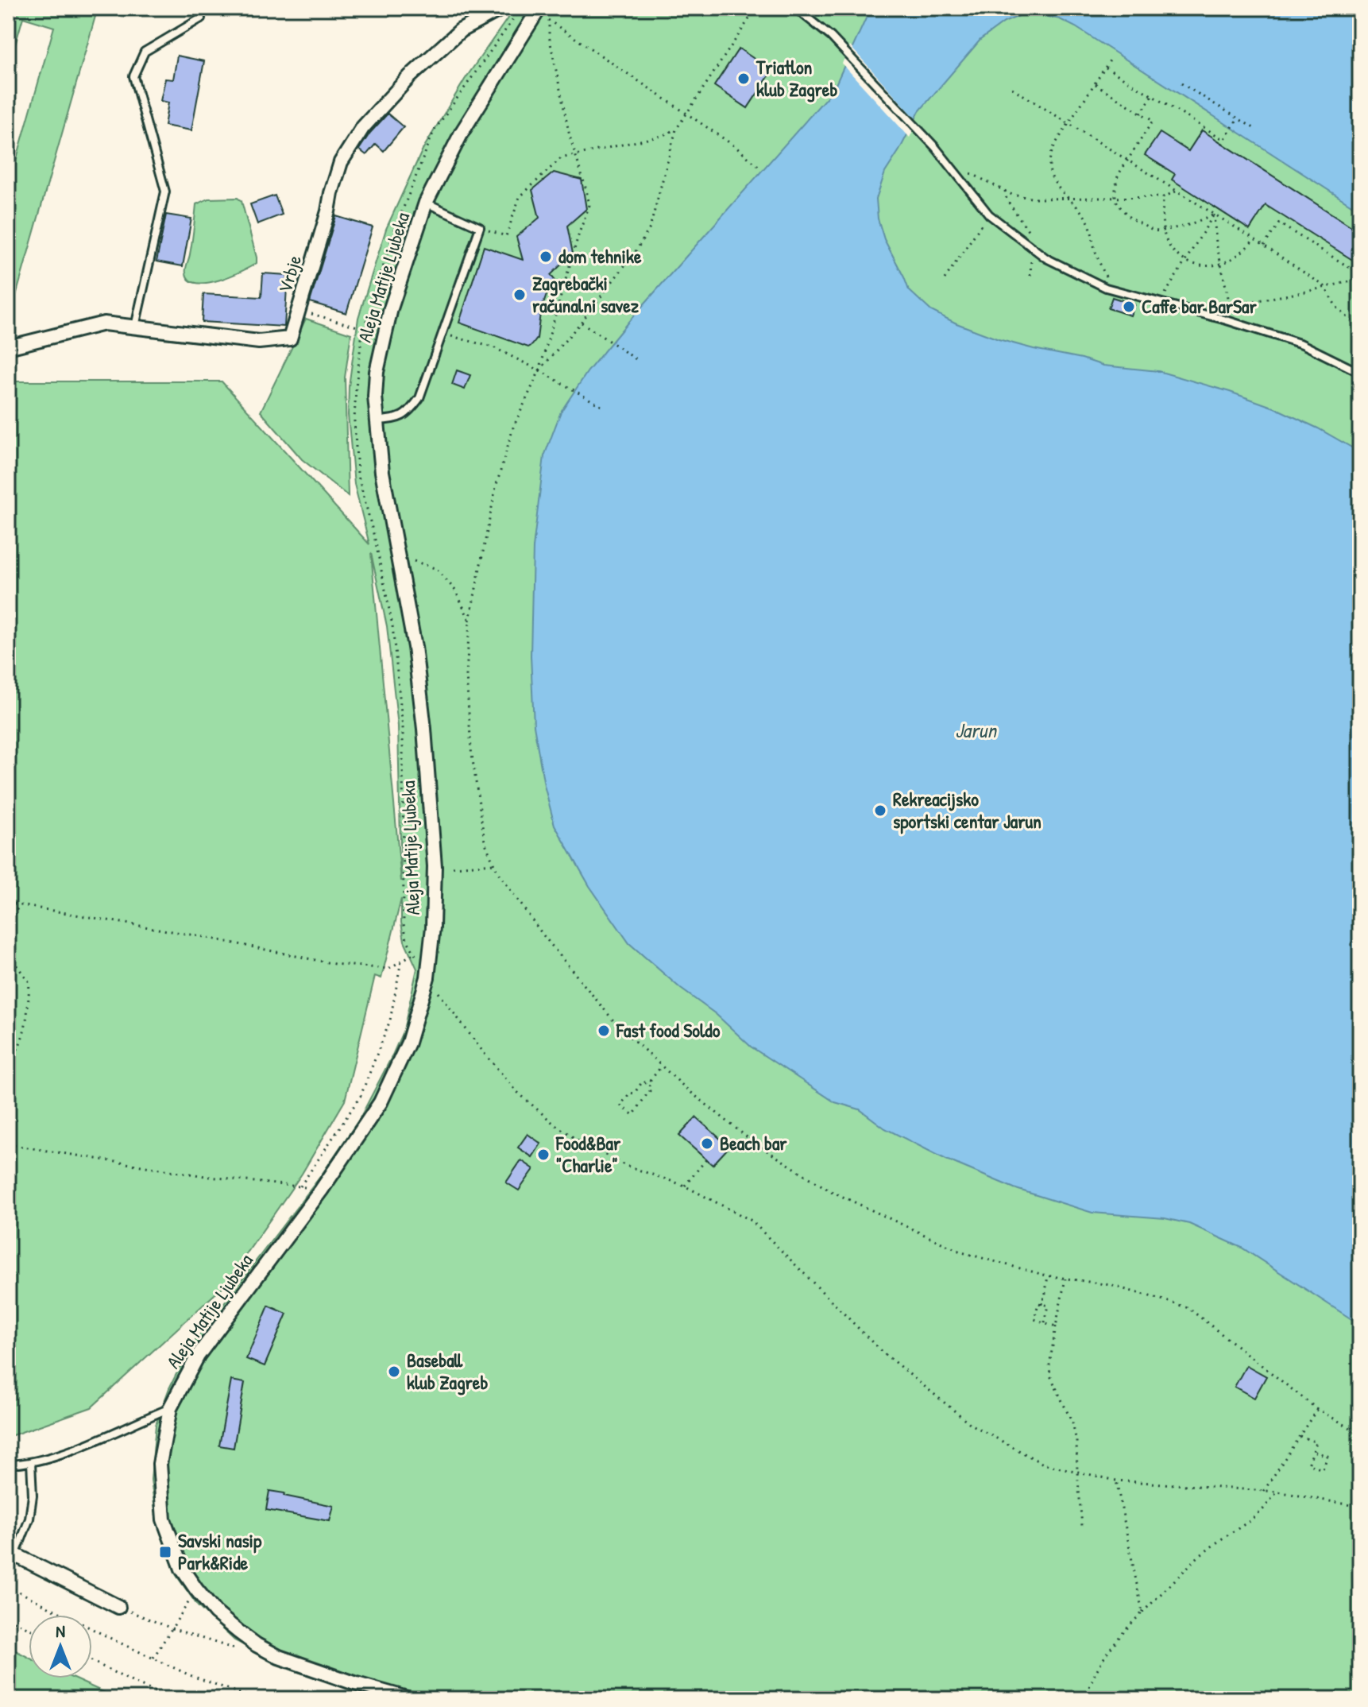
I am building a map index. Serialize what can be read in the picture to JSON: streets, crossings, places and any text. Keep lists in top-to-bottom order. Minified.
{"streets":{"street":["Vrbje","Aleja Matije Ljubeka"]},"water":["Jarun"],"places":{"other":["Triatlon klub Zagreb","dom tehnike","Zagrebački računalni savez","Caffe bar BarSar","Rekreacijsko sportski centar Jarun","Fast food Soldo","Beach bar","Food&Bar \"Charlie\"","Baseball klub Zagreb"],"transit":["Savski nasip Park&Ride"]},"north":"top"}
